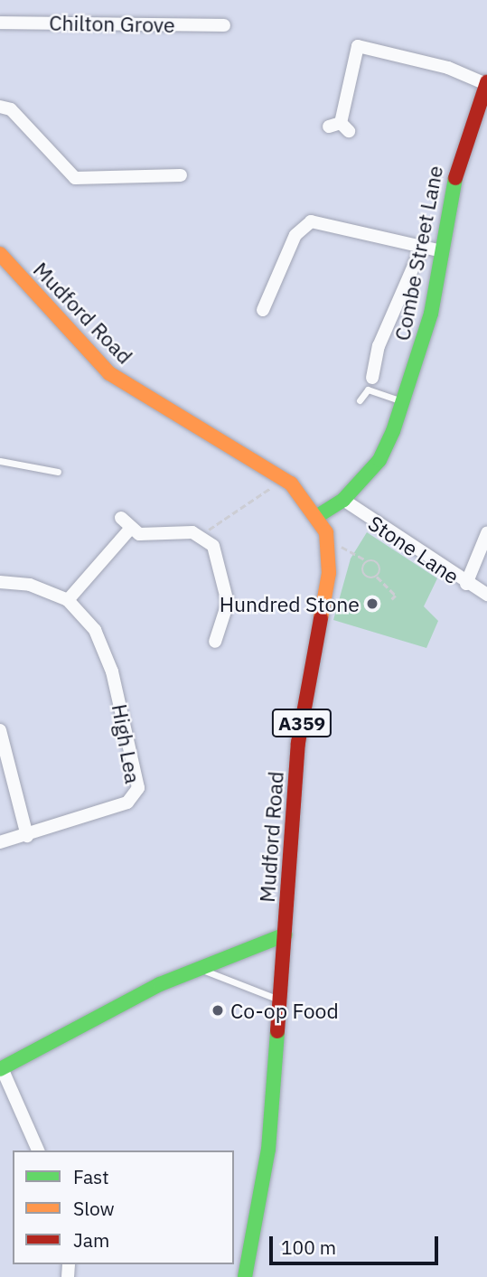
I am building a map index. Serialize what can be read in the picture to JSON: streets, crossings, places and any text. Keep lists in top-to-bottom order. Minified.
{"streets":{"main road":["Combe Street Lane","Mudford Road","A359"],"street":["Chilton Grove","Stone Lane","High Lea"]},"crossings":[["Combe Street Lane","Mudford Road"],["Combe Street Lane","Stone Lane"]],"places":["Hundred Stone","Co-op Food"],"legend":["Fast","Slow","Jam"],"scale_bar":"100 m"}
